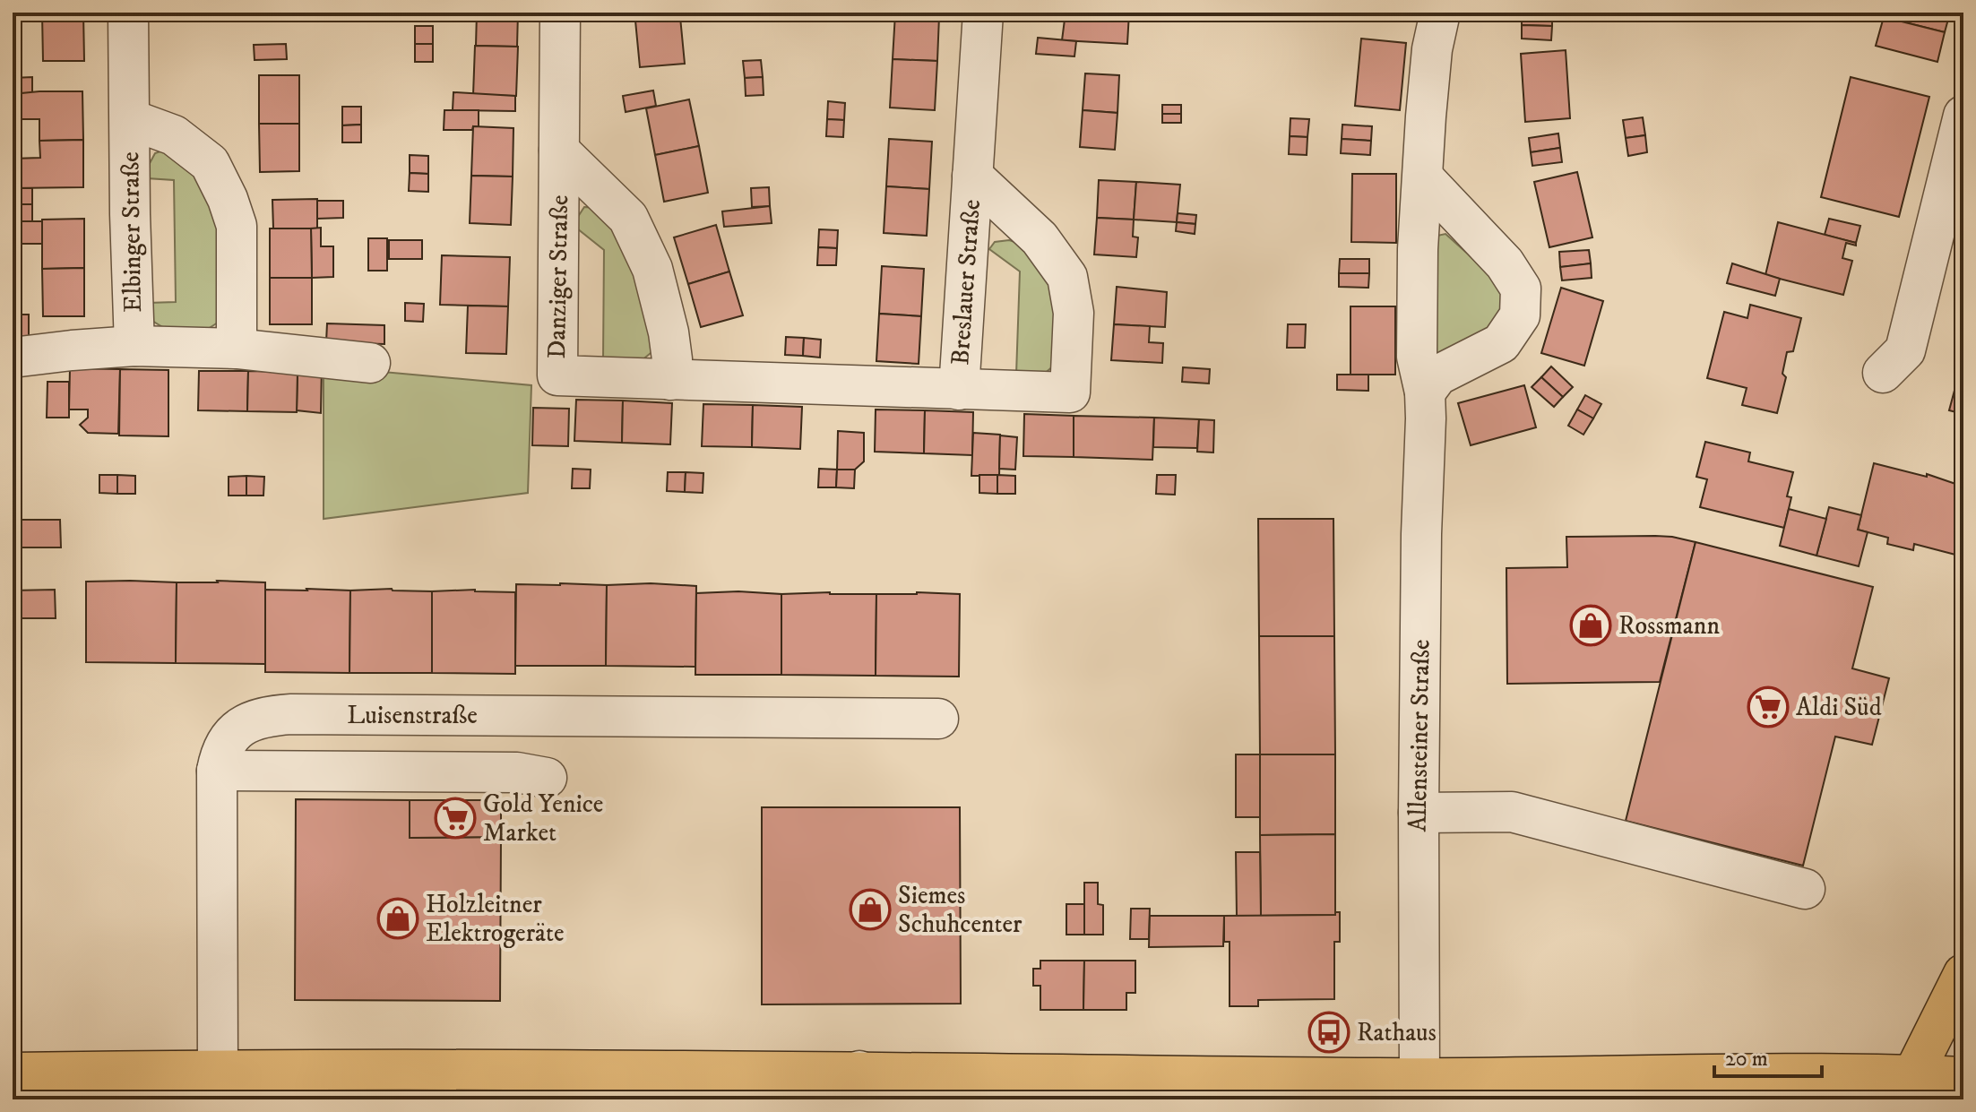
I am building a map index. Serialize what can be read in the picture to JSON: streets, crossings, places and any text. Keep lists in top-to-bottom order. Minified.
{"streets":{"street":["Elbinger Straße","Danziger Straße","Breslauer Straße","Luisenstraße","Allensteiner Straße"]},"crossings":[["Danziger Straße","Breslauer Straße"]],"places":{"shop":["Rossmann","Siemes Schuhcenter","Holzleitner Elektrogeräte"],"supermarket":["Aldi Süd","Gold Yenice Market"],"bus stop":["Rathaus"]},"scale_bar":"20 m"}
